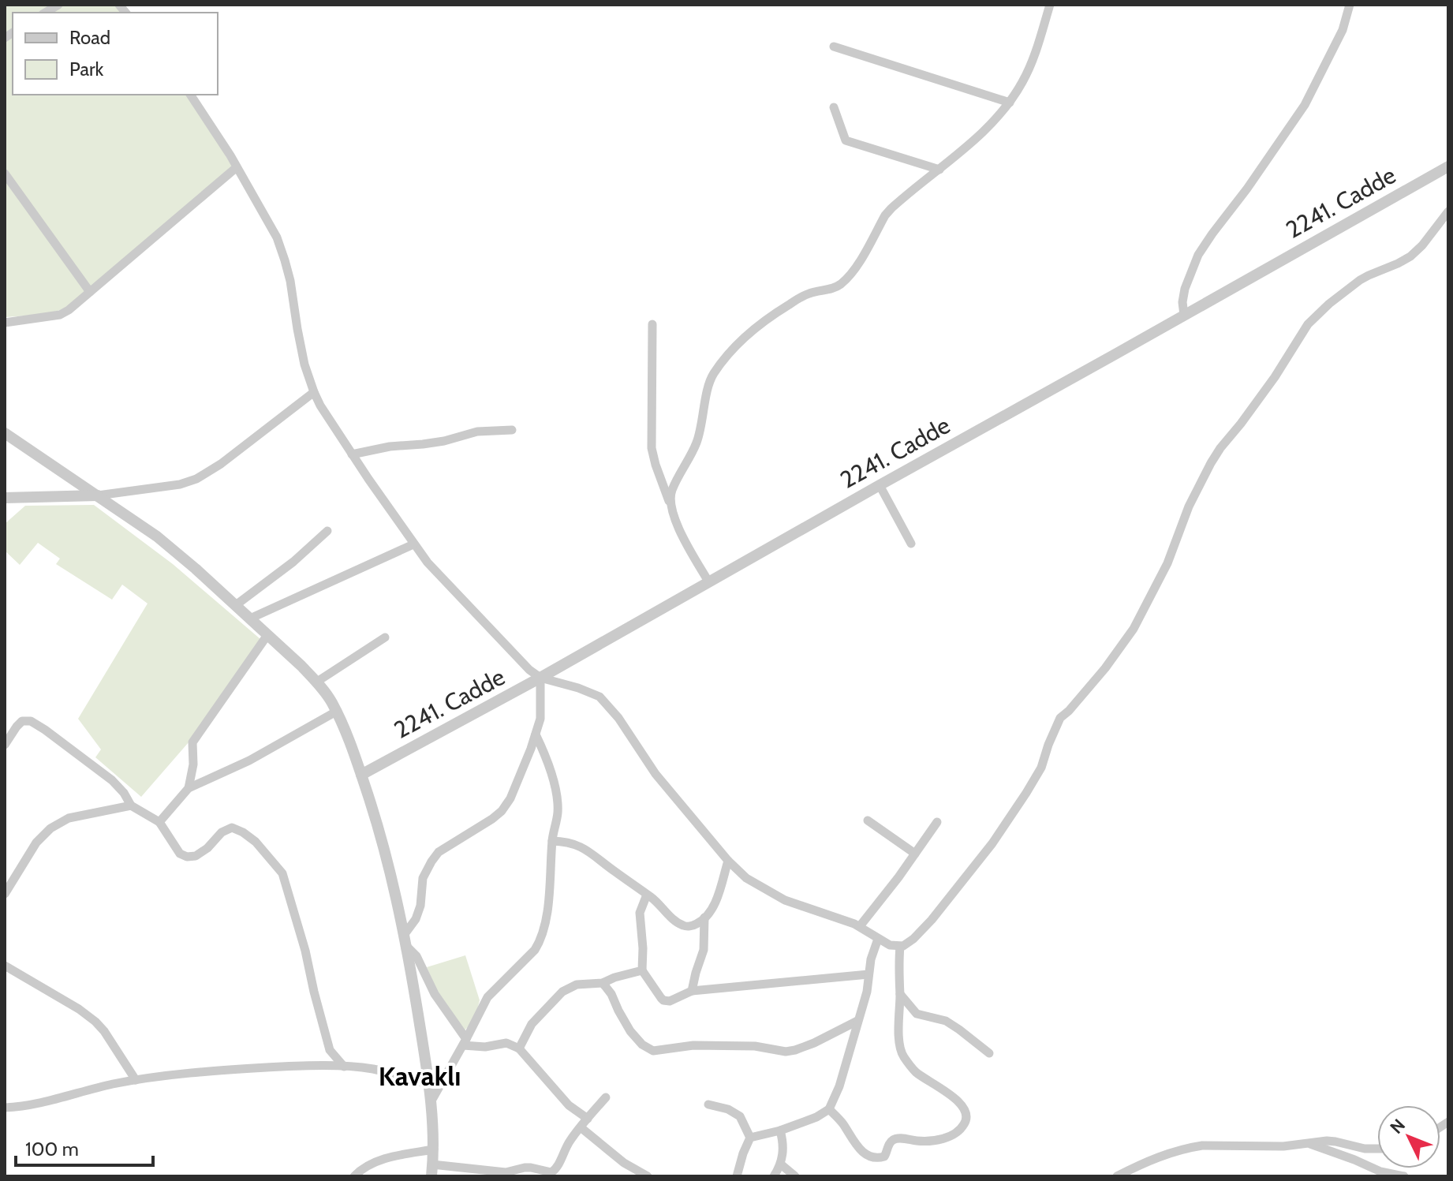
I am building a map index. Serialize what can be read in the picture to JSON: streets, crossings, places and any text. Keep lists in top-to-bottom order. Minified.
{"streets":{"street":["2241. Cadde"]},"districts":["Kavaklı"],"legend":["Road","Park"],"scale_bar":"100 m","north":"top left"}
